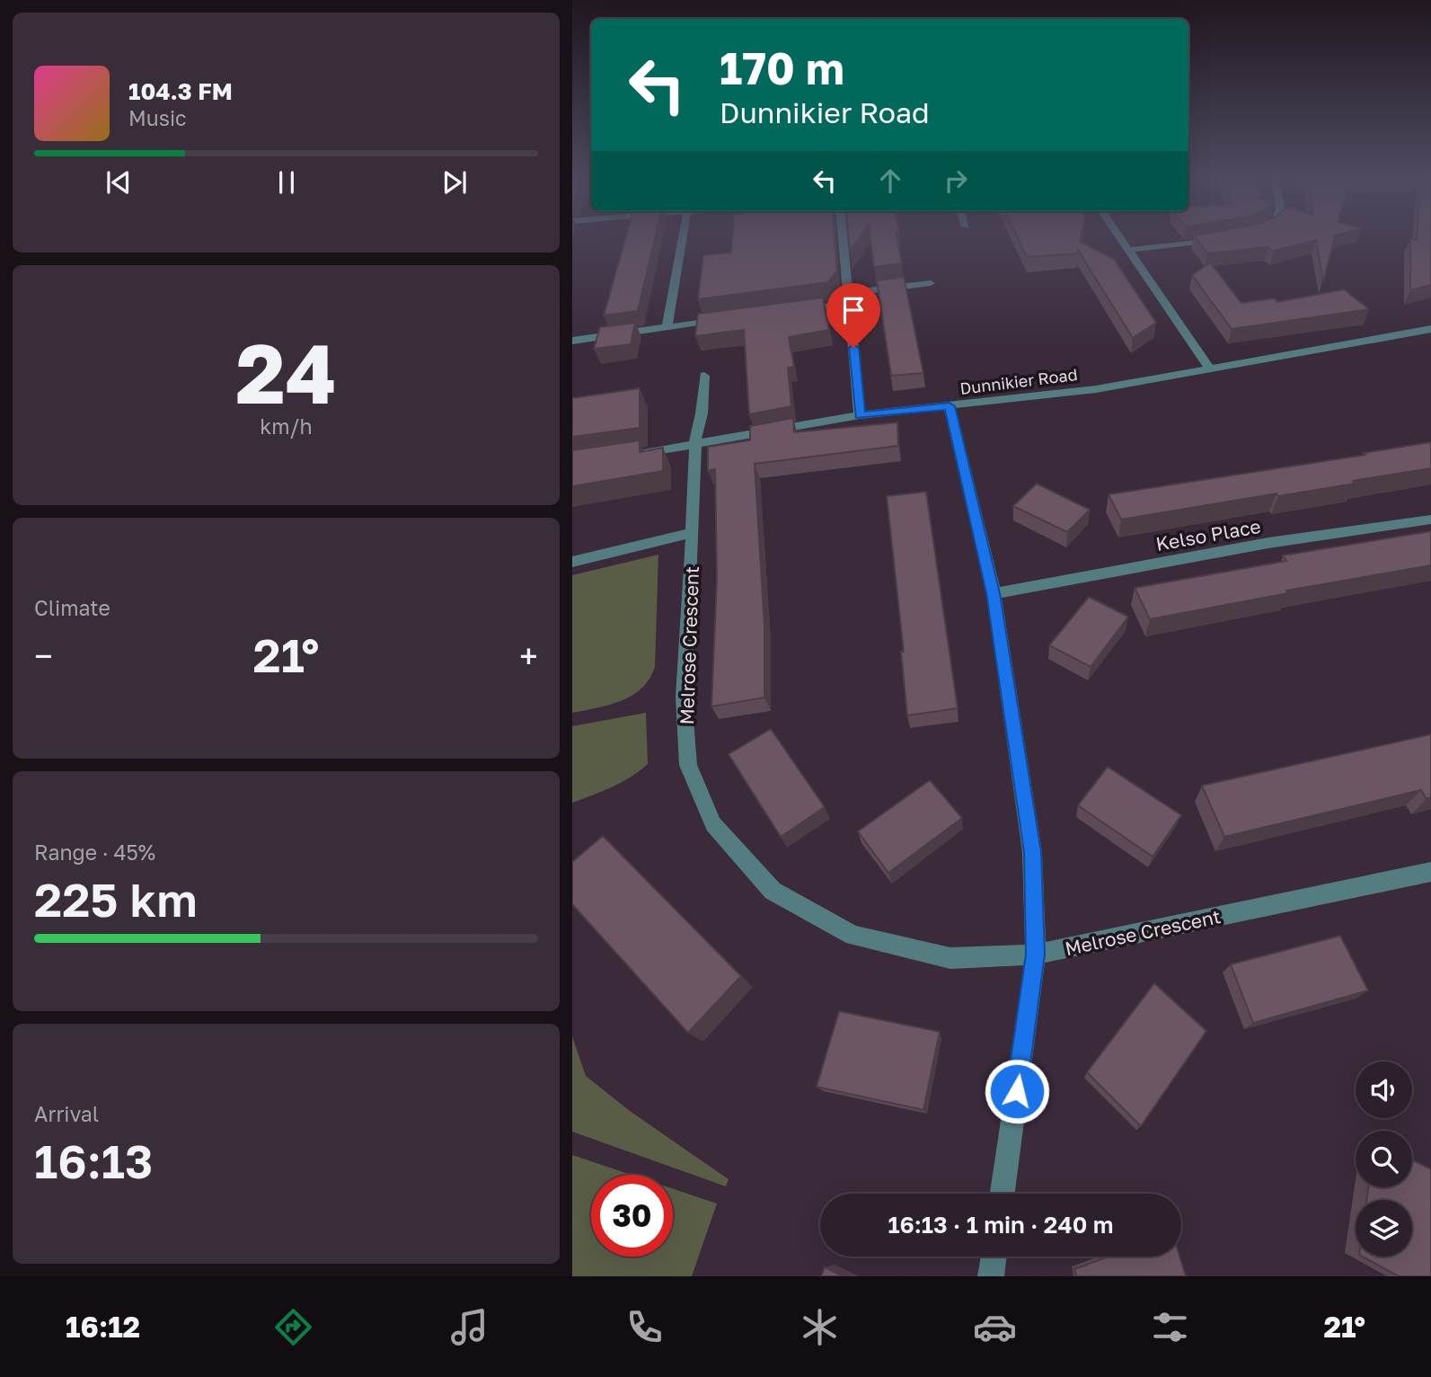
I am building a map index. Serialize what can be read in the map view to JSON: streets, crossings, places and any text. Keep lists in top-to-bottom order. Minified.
{"streets":{"street":["Dunnikier Road","Kelso Place","Melrose Crescent"]},"crossings":[["Dunnikier Road","Melrose Crescent"]],"page":{"turn":["170 m","Dunnikier Road"],"song":["104.3 FM","Music"],"tile":[["24","km/h"],"Climate",["Range · 45%","225 km"],["Arrival","16:13"]],"heat":["−","21°","+"],"limit":"30","trip":"16:13 · 1 min · 240 m","tabs":["16:12","21°"]}}
